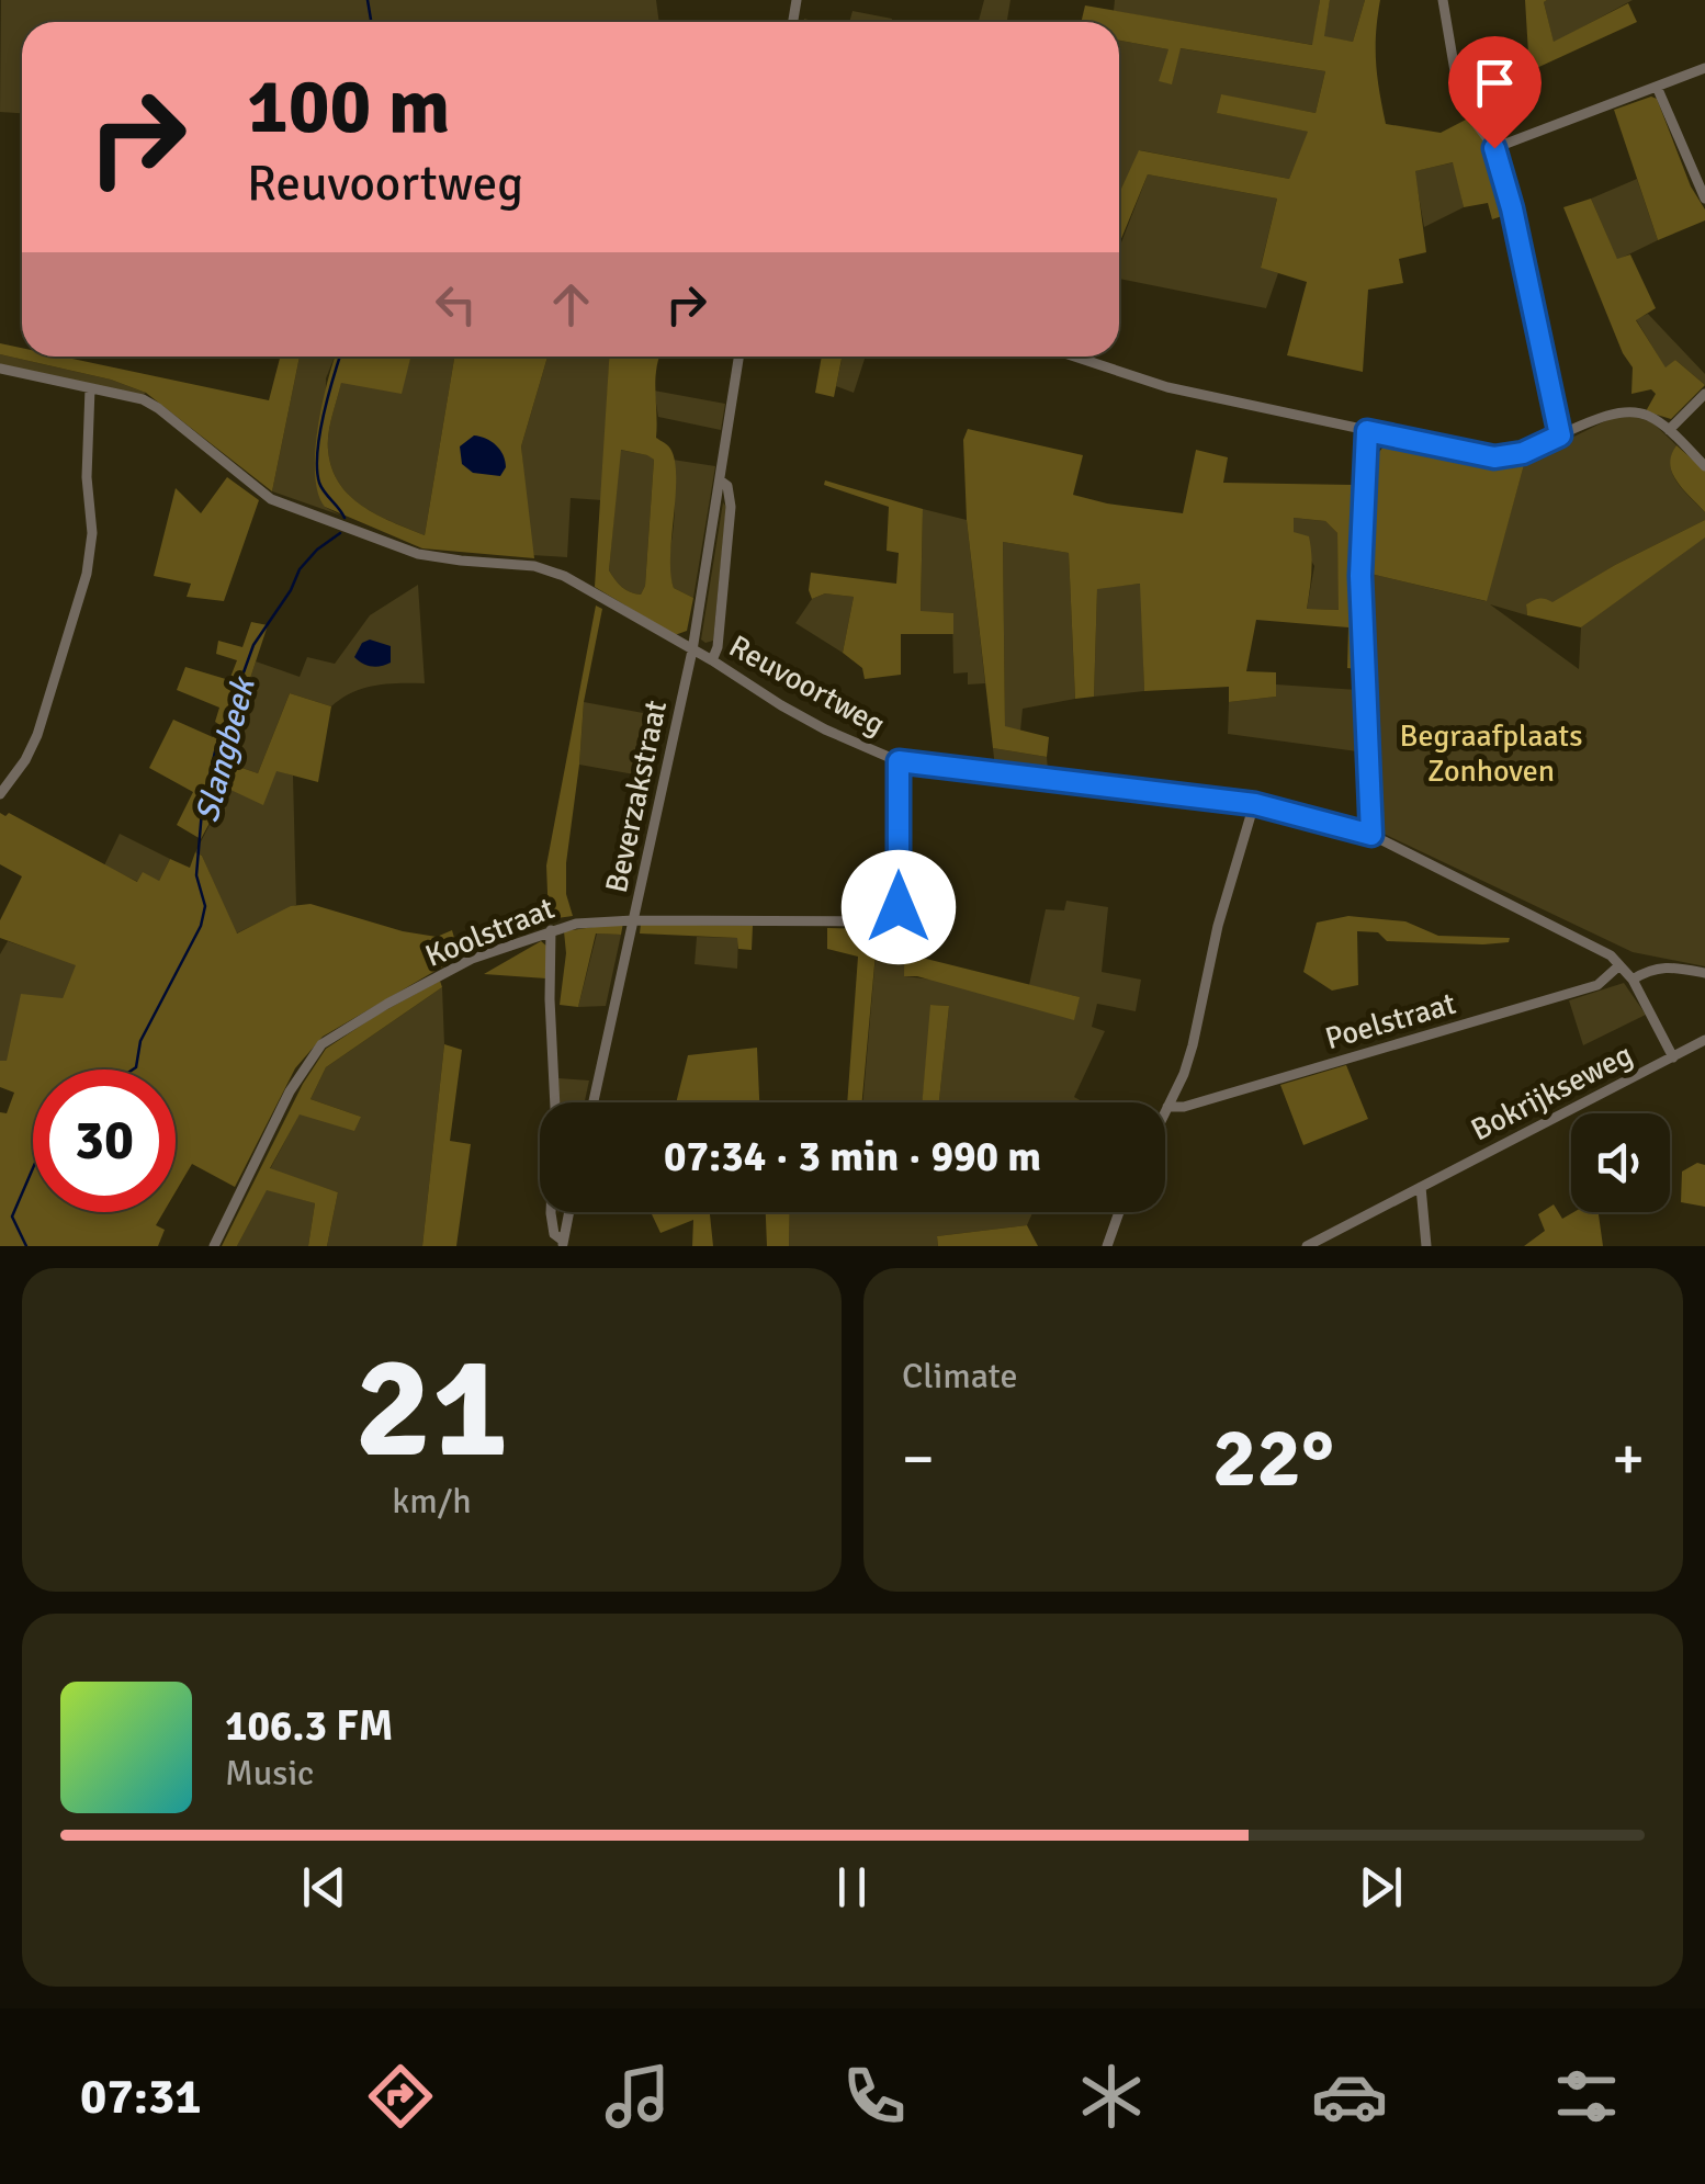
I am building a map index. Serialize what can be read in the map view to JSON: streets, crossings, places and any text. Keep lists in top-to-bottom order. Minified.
{"streets":{"street":["Reuvoortweg","Beverzakstraat","Koolstraat","Poelstraat","Bokrijkseweg"]},"crossings":[["Reuvoortweg","Beverzakstraat"],["Reuvoortweg","Koolstraat"],["Reuvoortweg","Poelstraat"],["Reuvoortweg","Bokrijkseweg"],["Beverzakstraat","Koolstraat"]],"water":["Slangbeek"],"parks":["Begraafplaats Zonhoven"],"page":{"turn":["100 m","Reuvoortweg"],"limit":"30","trip":"07:34 · 3 min · 990 m","tile":[["21","km/h"],"Climate"],"heat":["−","22°","+"],"song":["106.3 FM","Music"],"tabs":"07:31"}}
